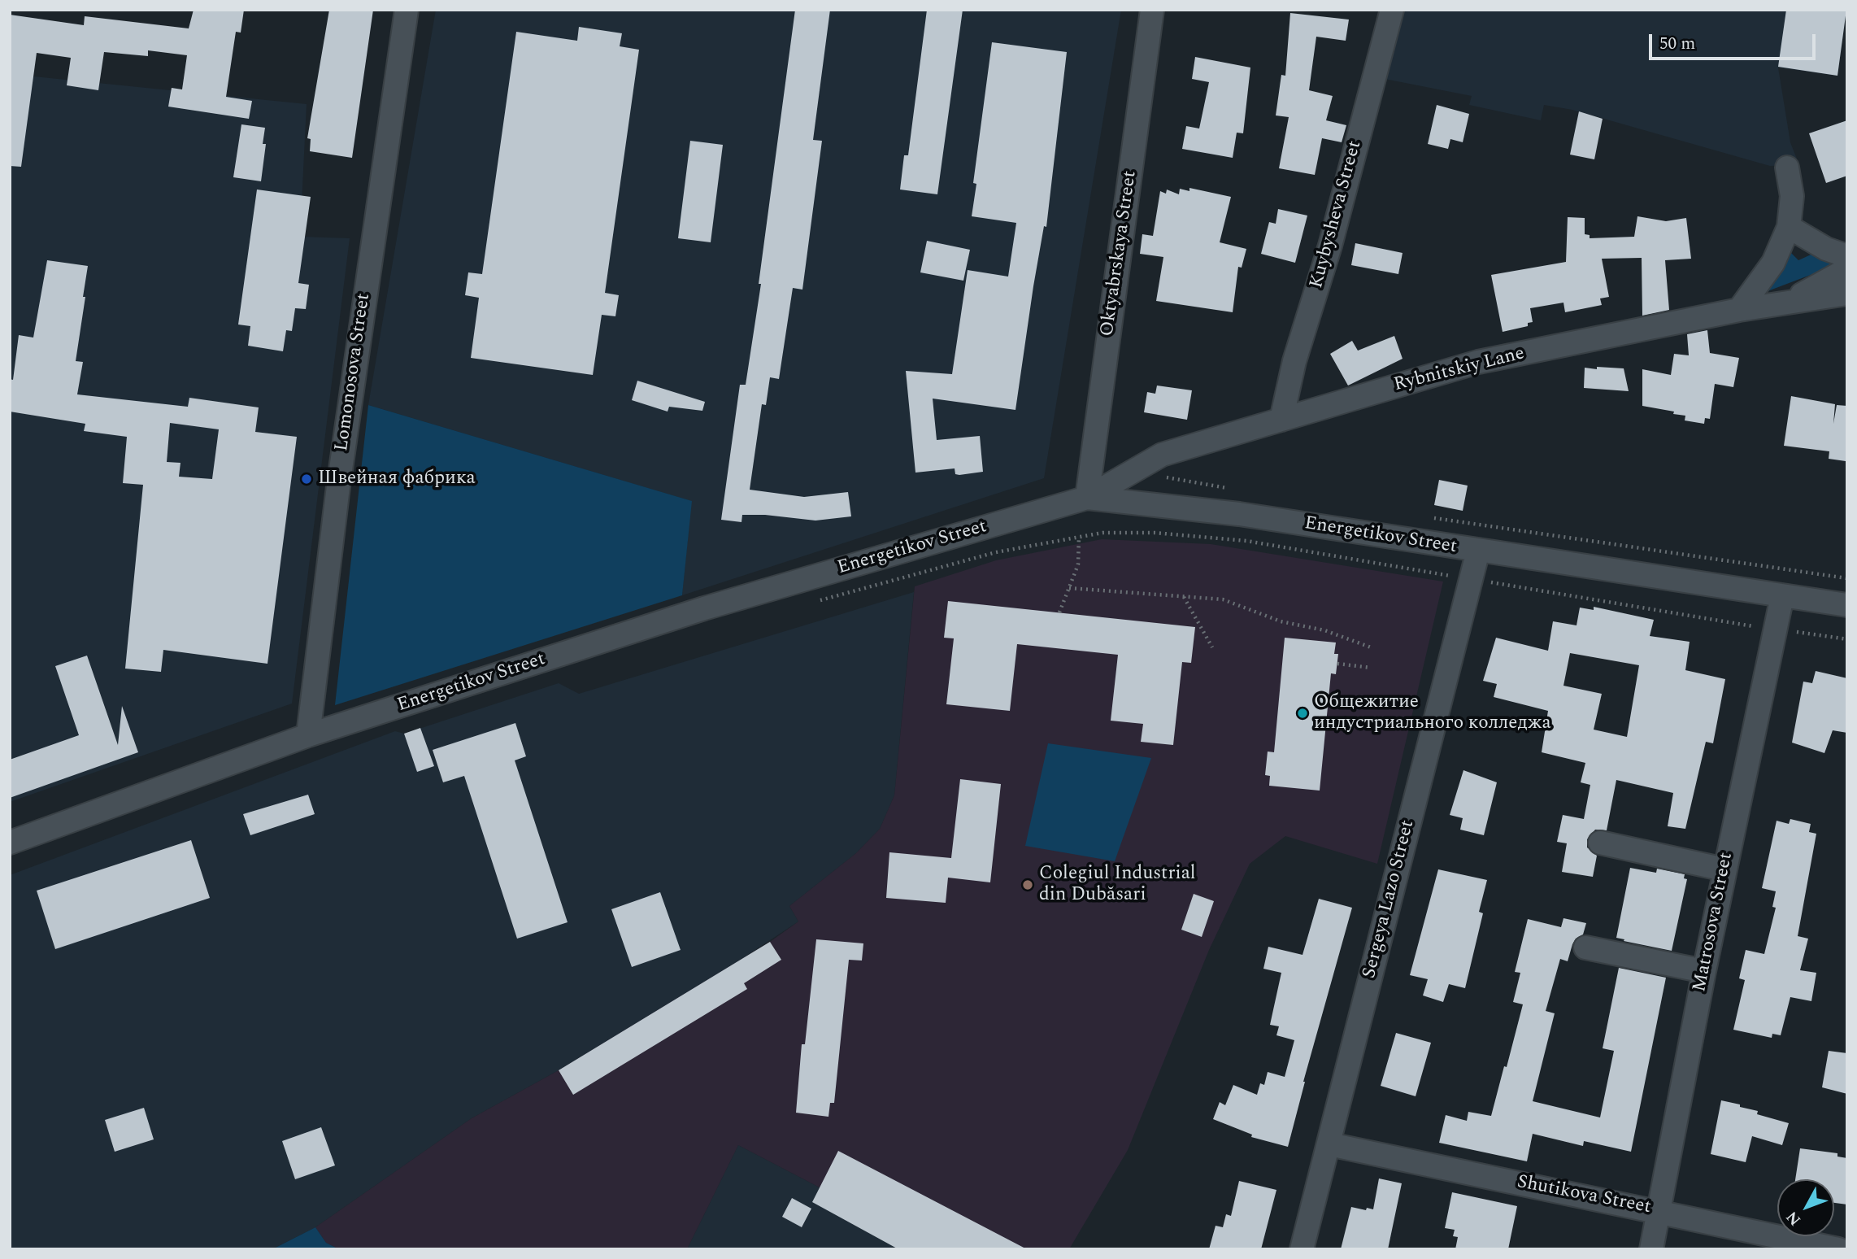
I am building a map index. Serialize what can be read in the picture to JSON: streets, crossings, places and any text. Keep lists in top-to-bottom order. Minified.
{"streets":{"street":["Kuybysheva Street","Oktyabrskaya Street","Rybnitskiy Lane","Lomonosova Street","Energetikov Street","Sergeya Lazo Street","Matrosova Street","Shutikova Street"]},"crossings":[["Kuybysheva Street","Rybnitskiy Lane"],["Oktyabrskaya Street","Rybnitskiy Lane"],["Oktyabrskaya Street","Energetikov Street"],["Rybnitskiy Lane","Energetikov Street"],["Lomonosova Street","Energetikov Street"],["Energetikov Street","Sergeya Lazo Street"],["Energetikov Street","Matrosova Street"],["Sergeya Lazo Street","Shutikova Street"],["Matrosova Street","Shutikova Street"]],"places":["Швейная фабрика","Общежитие индустриального колледжа","Colegiul Industrial din Dubăsari"],"scale_bar":"50 m","north":"bottom left"}
